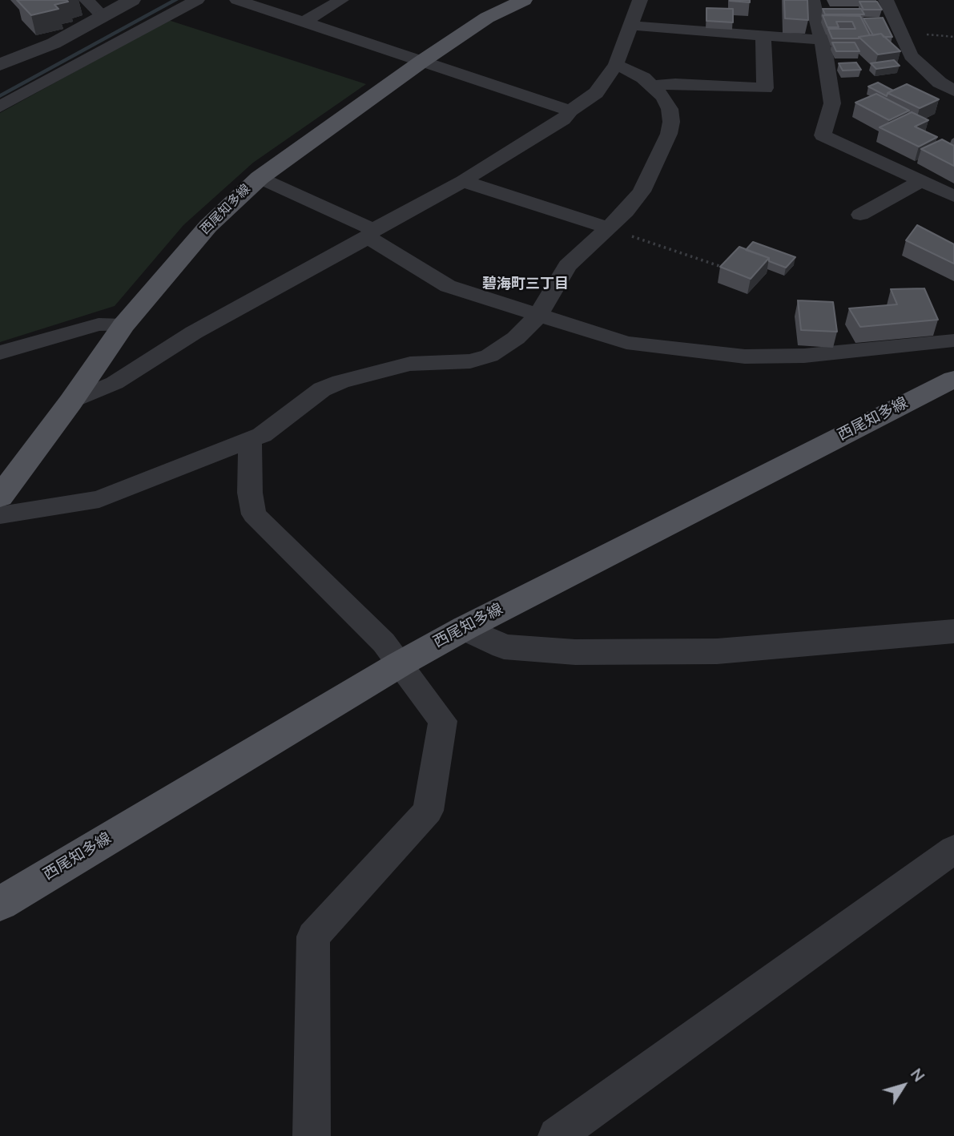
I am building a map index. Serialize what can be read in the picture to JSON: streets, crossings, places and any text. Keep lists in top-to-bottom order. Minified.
{"streets":{"main road":["西尾知多線"]},"districts":["碧海町三丁目"],"north":"top right"}
